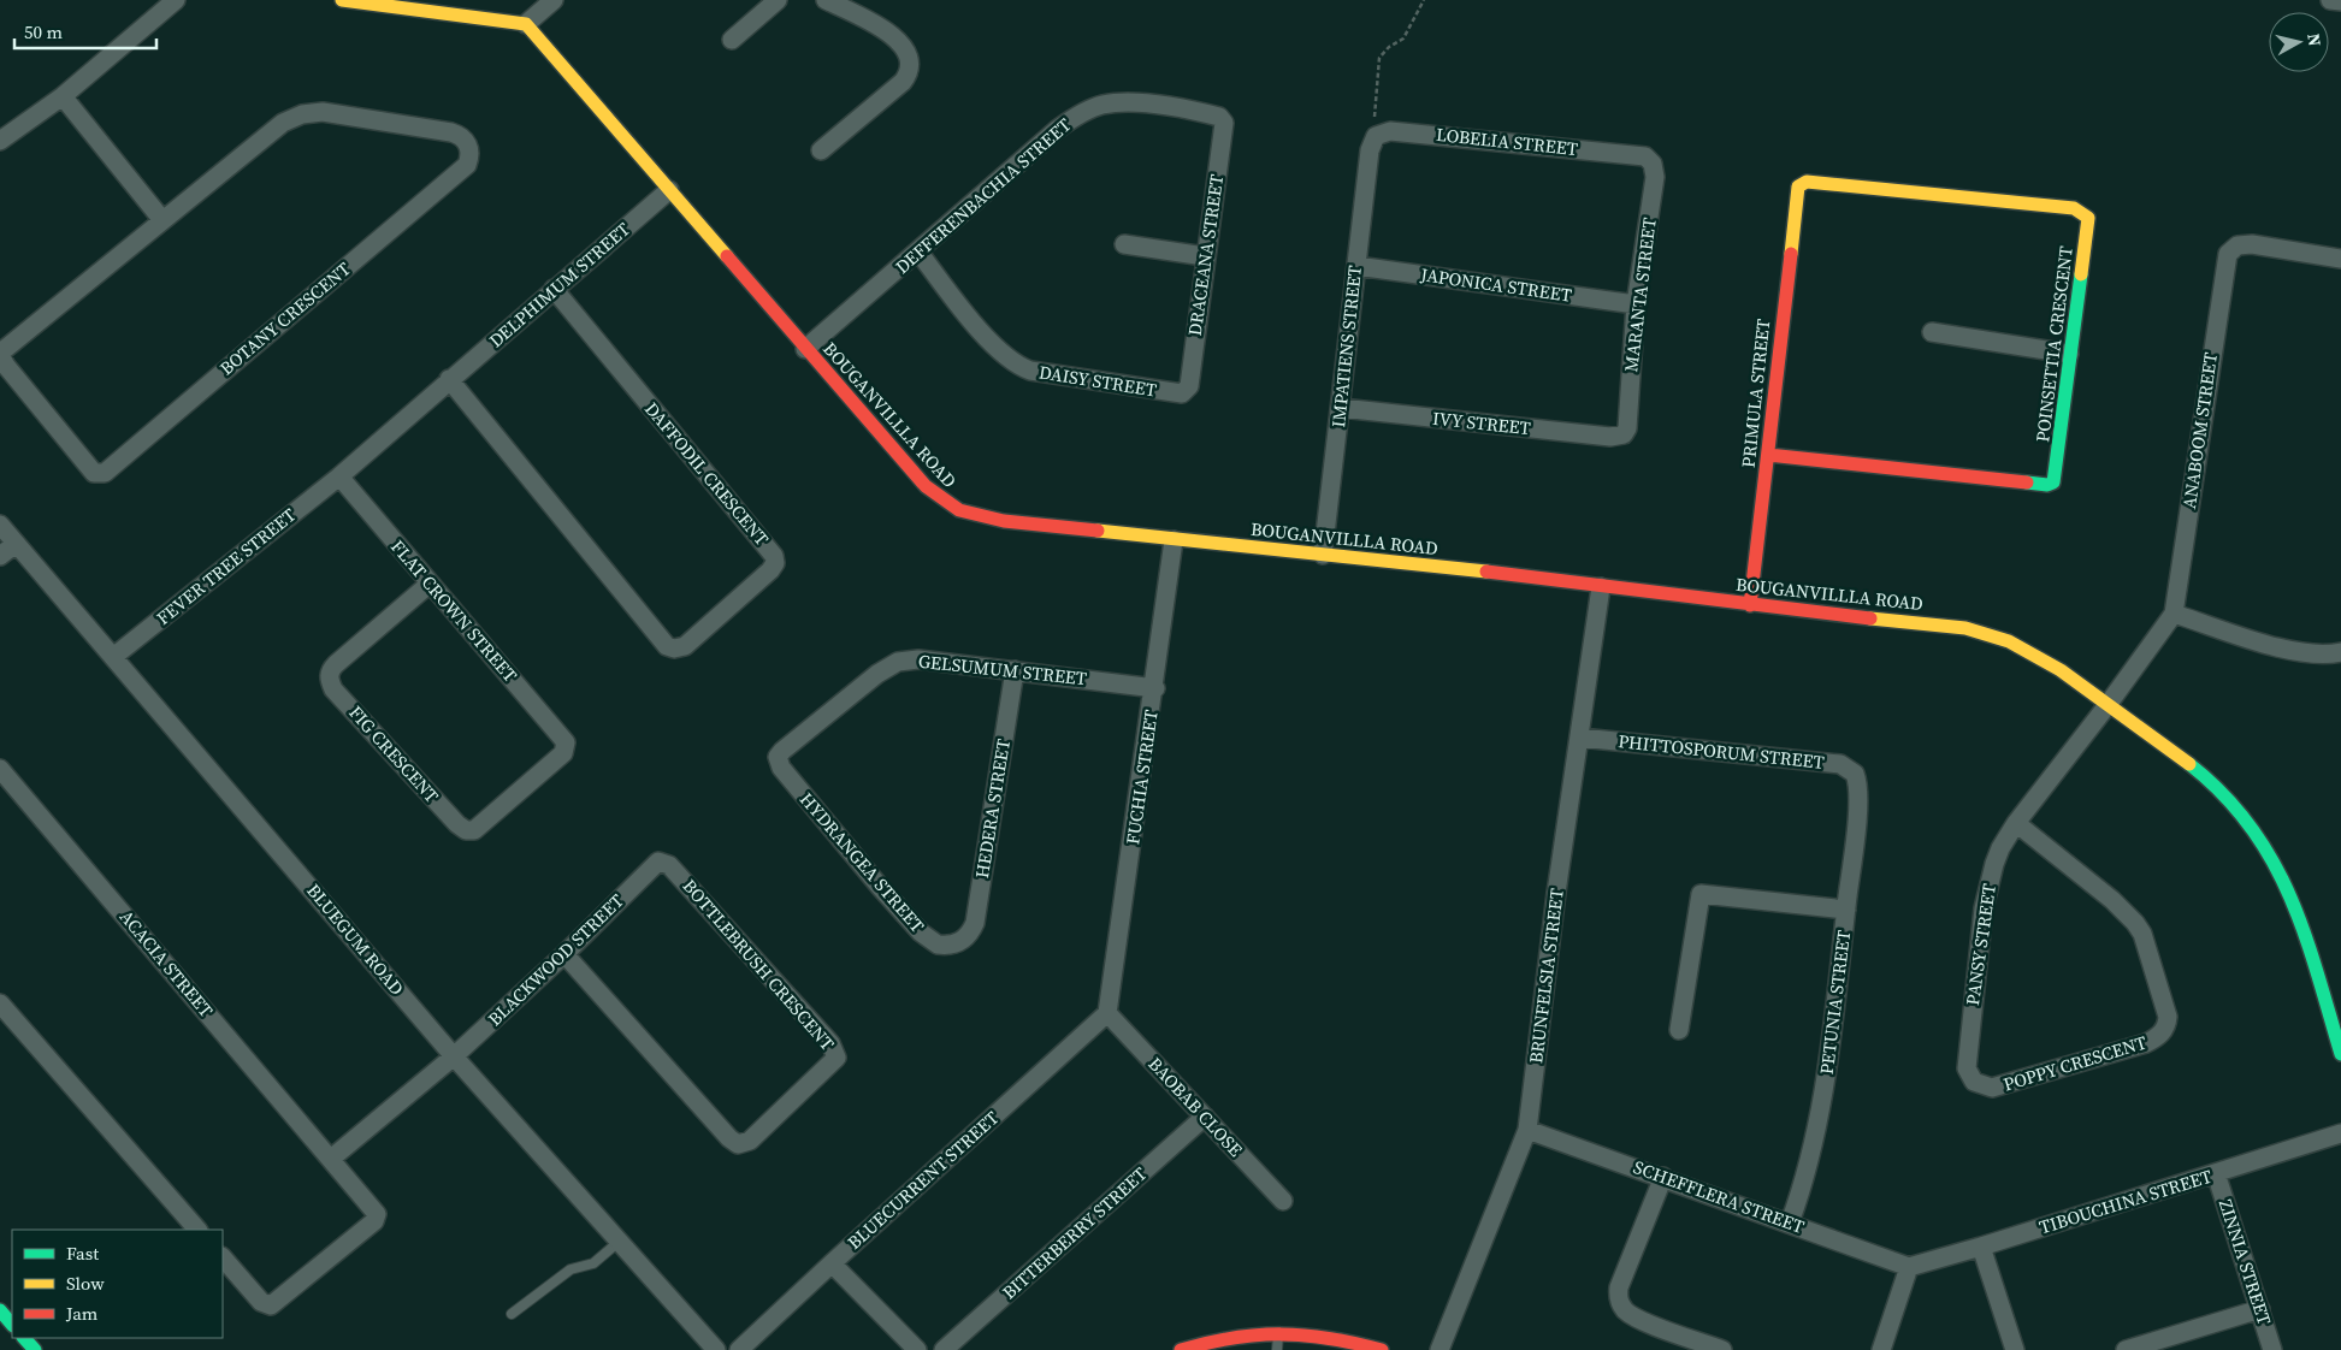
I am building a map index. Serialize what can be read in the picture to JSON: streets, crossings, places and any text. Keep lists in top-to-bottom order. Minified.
{"streets":{"street":["LOBELIA STREET","DEFFERENBACHIA STREET","DRACEANA STREET","DELPHIMUM STREET","JAPONICA STREET","MARANTA STREET","BOTANY CRESCENT","POINSETTIA CRESCENT","IMPATIENS STREET","DAISY STREET","PRIMULA STREET","BOUGANVILLLA ROAD","IVY STREET","ANABOOM STREET","DAFFODIL CRESCENT","FEVER TREE STREET","FLAT CROWN STREET","GELSUMUM STREET","PHITTOSPORUM STREET","FIG CRESCENT","FUCHIA STREET","HEDERA STREET","HYDRANGEA STREET","BLUEGUM ROAD","PANSY STREET","BLACKWOOD STREET","ACACIA STREET","BOTTLEBRUSH CRESCENT","BRUNFELSIA STREET","PETUNIA STREET","POPPY CRESCENT","BAOBAB CLOSE","BLUECURRENT STREET","SCHEFFLERA STREET","TIBOUCHINA STREET","BITTERBERRY STREET","ZINNIA STREET"]},"crossings":[["LOBELIA STREET","MARANTA STREET"],["LOBELIA STREET","IMPATIENS STREET"],["DEFFERENBACHIA STREET","DRACEANA STREET"],["DEFFERENBACHIA STREET","DAISY STREET"],["DEFFERENBACHIA STREET","BOUGANVILLLA ROAD"],["DRACEANA STREET","DAISY STREET"],["DELPHIMUM STREET","BOUGANVILLLA ROAD"],["DELPHIMUM STREET","DAFFODIL CRESCENT"],["DELPHIMUM STREET","FEVER TREE STREET"],["DELPHIMUM STREET","FLAT CROWN STREET"],["JAPONICA STREET","MARANTA STREET"],["JAPONICA STREET","IMPATIENS STREET"],["MARANTA STREET","IVY STREET"],["POINSETTIA CRESCENT","PRIMULA STREET"],["IMPATIENS STREET","BOUGANVILLLA ROAD"],["IMPATIENS STREET","IVY STREET"],["PRIMULA STREET","BOUGANVILLLA ROAD"],["BOUGANVILLLA ROAD","ANABOOM STREET"],["BOUGANVILLLA ROAD","FUCHIA STREET"],["BOUGANVILLLA ROAD","PANSY STREET"],["BOUGANVILLLA ROAD","BRUNFELSIA STREET"],["ANABOOM STREET","PANSY STREET"],["FEVER TREE STREET","FLAT CROWN STREET"],["FEVER TREE STREET","BLUEGUM ROAD"],["FLAT CROWN STREET","FIG CRESCENT"],["GELSUMUM STREET","FUCHIA STREET"],["GELSUMUM STREET","HEDERA STREET"],["GELSUMUM STREET","HYDRANGEA STREET"],["PHITTOSPORUM STREET","BRUNFELSIA STREET"],["PHITTOSPORUM STREET","PETUNIA STREET"],["FUCHIA STREET","BAOBAB CLOSE"],["FUCHIA STREET","BLUECURRENT STREET"],["HEDERA STREET","HYDRANGEA STREET"],["BLUEGUM ROAD","BLACKWOOD STREET"],["PANSY STREET","POPPY CRESCENT"],["BLACKWOOD STREET","BOTTLEBRUSH CRESCENT"],["BRUNFELSIA STREET","SCHEFFLERA STREET"],["PETUNIA STREET","SCHEFFLERA STREET"],["BAOBAB CLOSE","BLUECURRENT STREET"],["BAOBAB CLOSE","BITTERBERRY STREET"],["SCHEFFLERA STREET","TIBOUCHINA STREET"],["TIBOUCHINA STREET","ZINNIA STREET"]],"legend":["Fast","Slow","Jam"],"scale_bar":"50 m","north":"right"}
